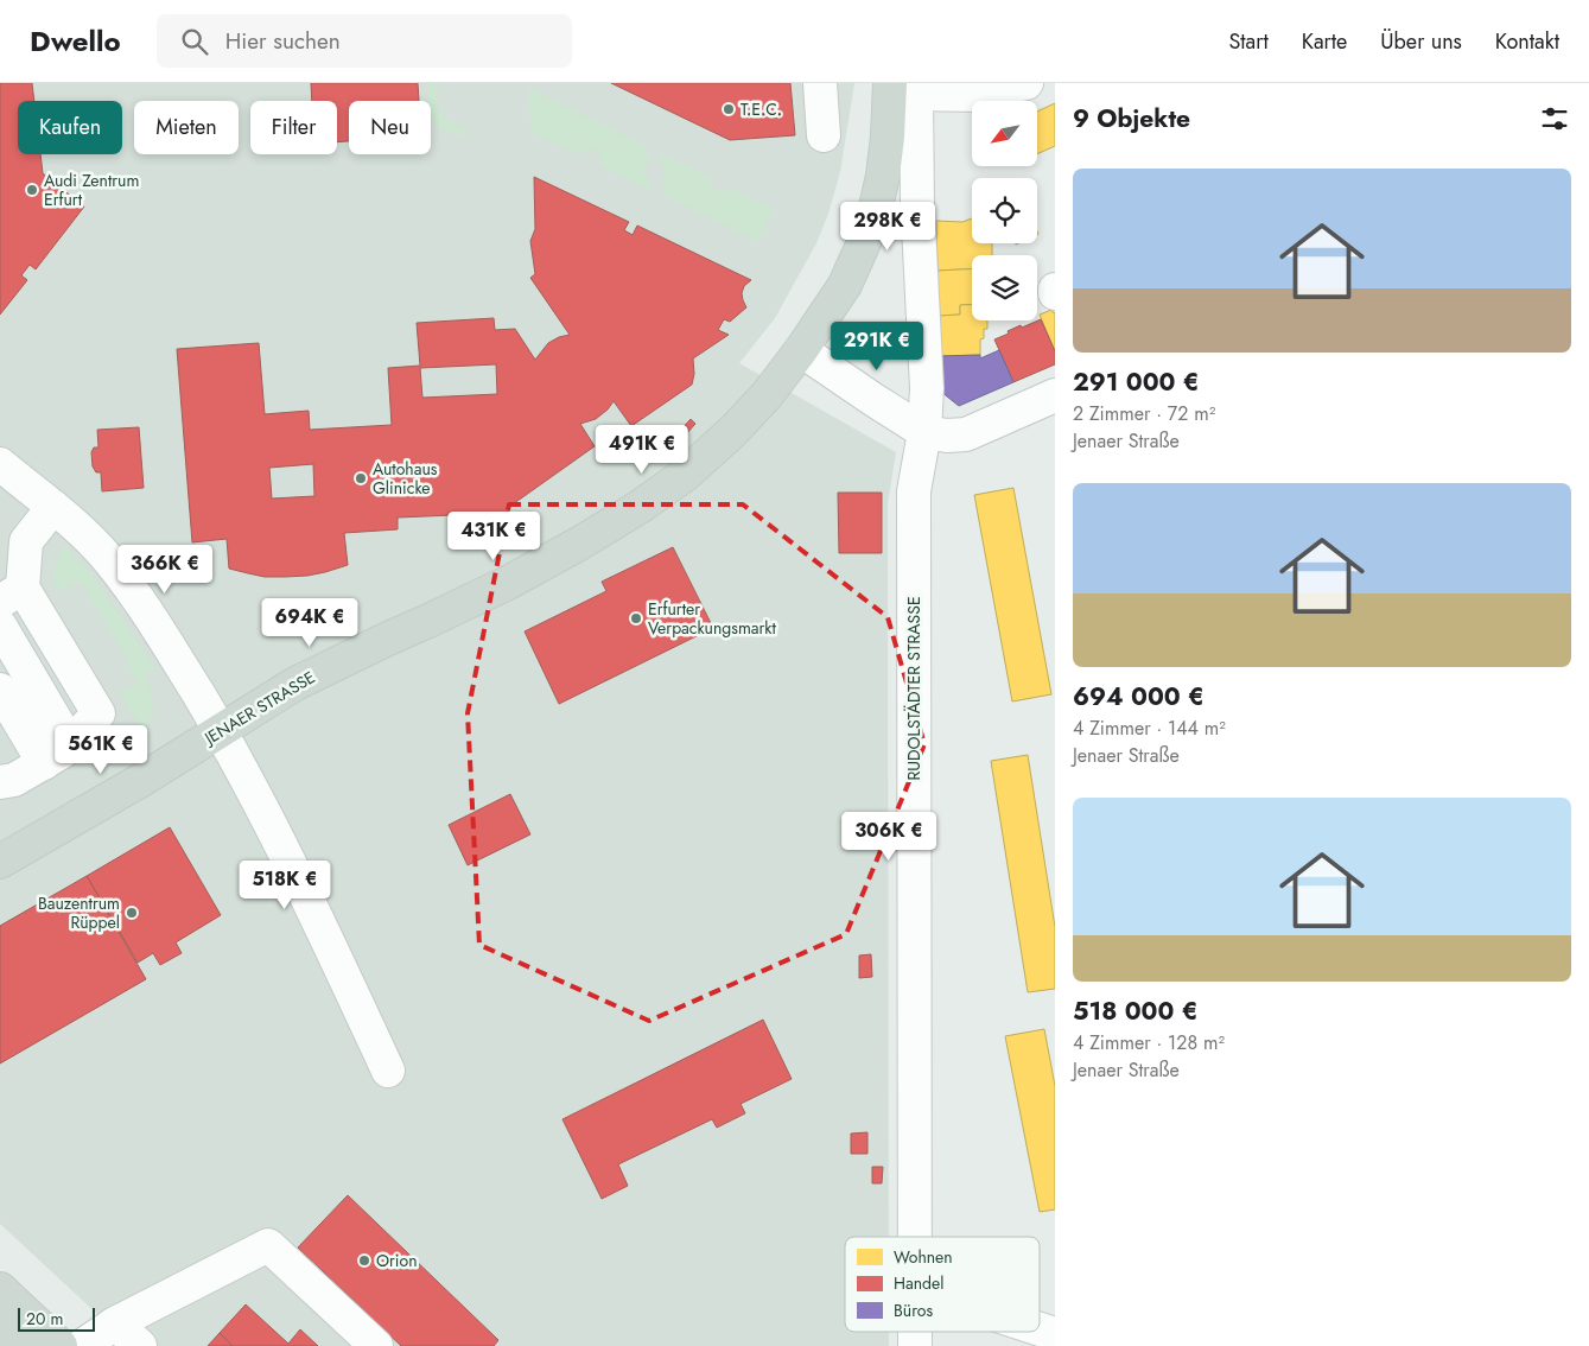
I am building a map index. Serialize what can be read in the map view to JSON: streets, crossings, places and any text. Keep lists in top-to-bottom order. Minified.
{"streets":{"main road":["JENAER STRASSE"],"street":["RUDOLSTÄDTER STRASSE"]},"places":["T.E.C.","Audi Zentrum Erfurt","Autohaus Glinicke","Erfurter Verpackungsmarkt","Bauzentrum Rüppel","Orion"],"legend":["Wohnen","Handel","Büros"],"scale_bar":"20 m","north":"bottom left","page":{"header":"Dwello","search":"Hier suchen","nav":["Start","Karte","Über uns","Kontakt"],"heading":"9 Objekte","chip":["Kaufen","Mieten","Filter","Neu"],"list":[{"name":"291 000 €","note":"2 Zimmer · 72 m² · Jenaer Straße"},{"name":"694 000 €","note":"4 Zimmer · 144 m² · Jenaer Straße"},{"name":"518 000 €","note":"4 Zimmer · 128 m² · Jenaer Straße"}],"price":["298K €","291K €","491K €","431K €","366K €","694K €","561K €","306K €","518K €"],"scale":"20 m"}}
